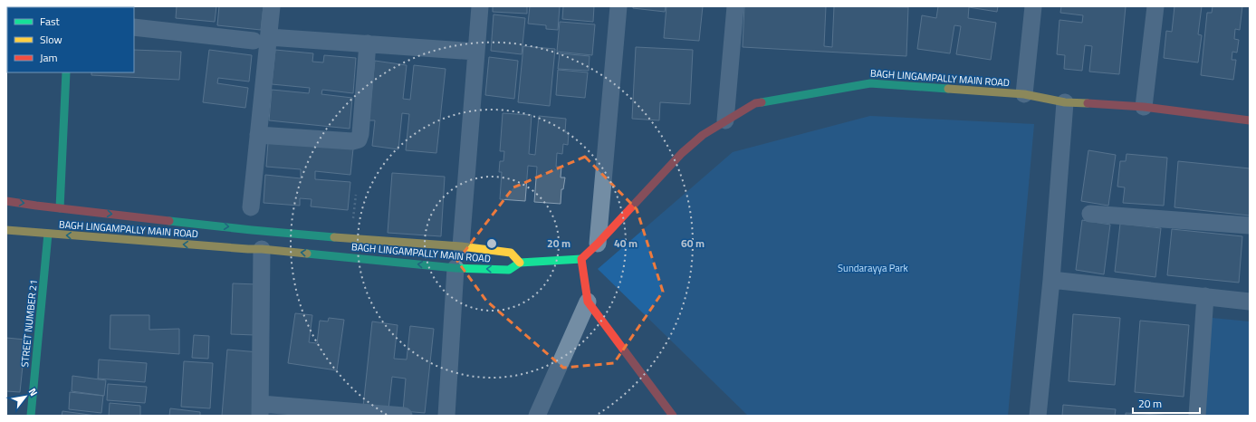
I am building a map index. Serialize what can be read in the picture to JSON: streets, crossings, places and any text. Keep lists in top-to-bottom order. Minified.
{"streets":{"street":["BAGH LINGAMPALLY MAIN ROAD","STREET NUMBER 21"]},"crossings":[["BAGH LINGAMPALLY MAIN ROAD","STREET NUMBER 21"]],"parks":["Sundarayya Park"],"legend":["Fast","Slow","Jam"],"scale_bar":"20 m","north":"top right","rings":["20 m","40 m","60 m"]}
